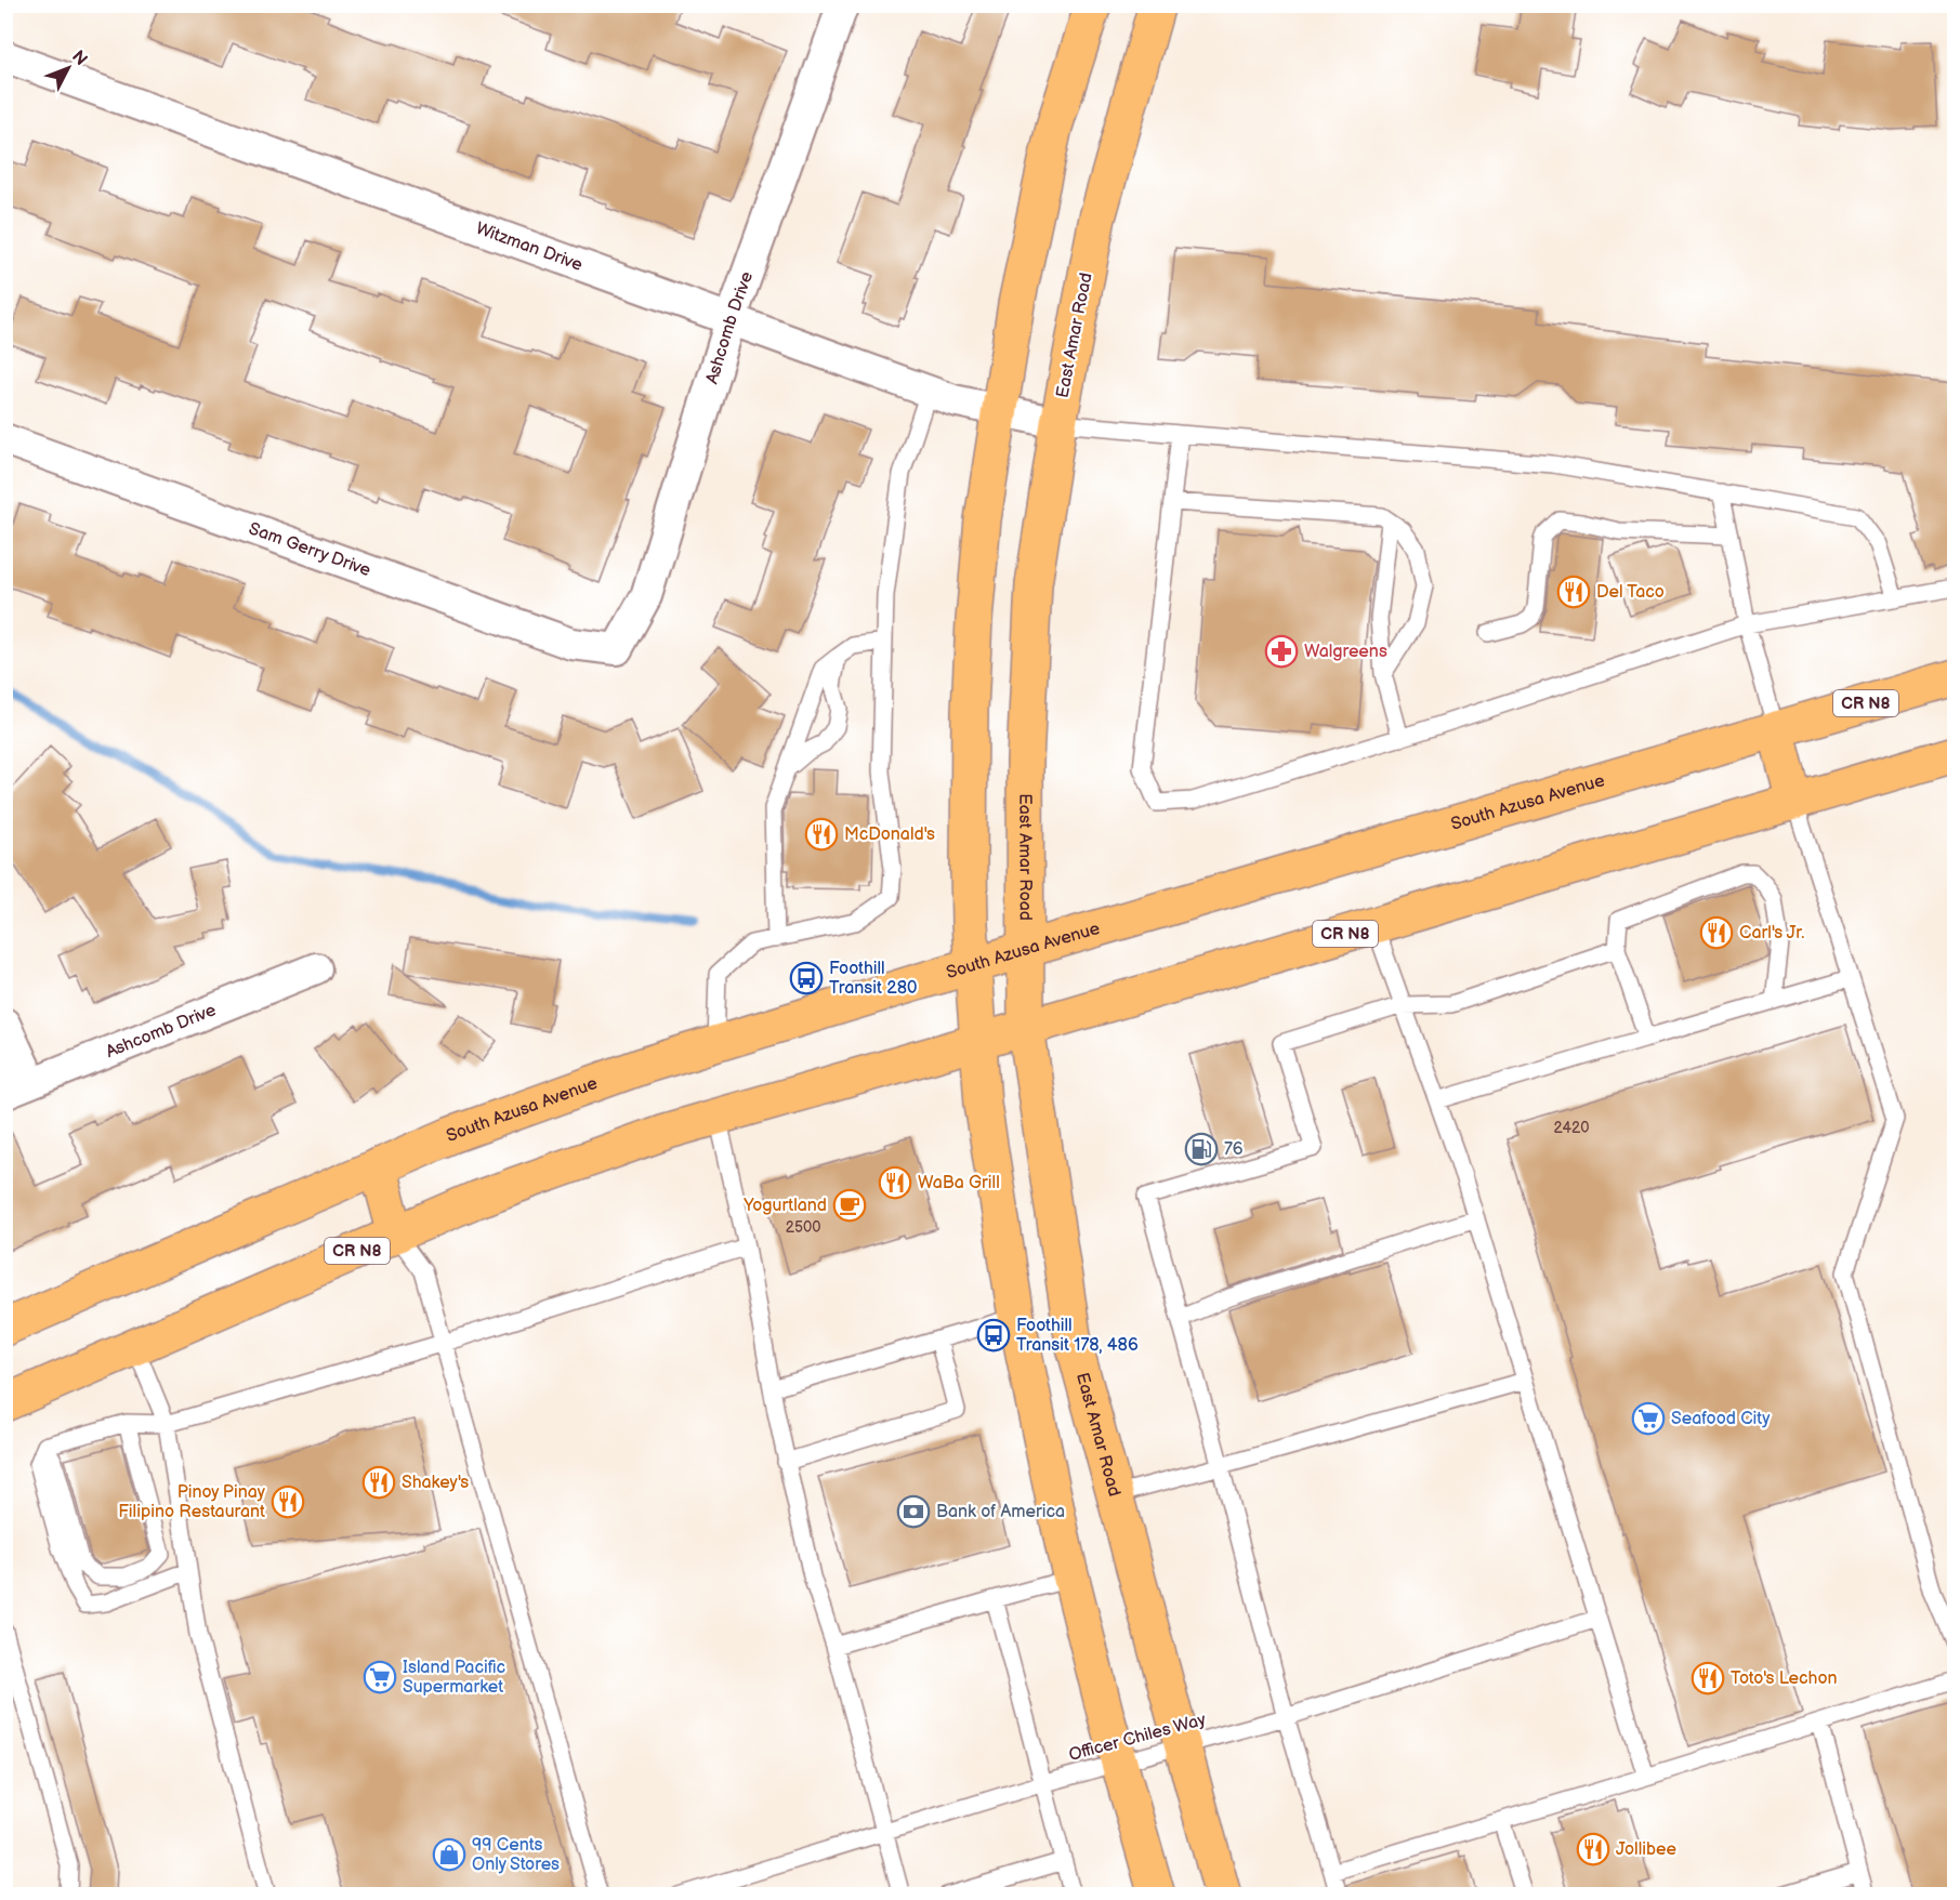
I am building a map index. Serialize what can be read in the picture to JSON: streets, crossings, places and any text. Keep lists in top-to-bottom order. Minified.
{"streets":{"main road":["East Amar Road","CR N8","South Azusa Avenue"],"street":["Witzman Drive","Ashcomb Drive","Sam Gerry Drive"],"lane":["Officer Chiles Way"]},"crossings":[["Witzman Drive","Ashcomb Drive"],["Witzman Drive","East Amar Road"],["Ashcomb Drive","Sam Gerry Drive"],["East Amar Road","CR N8"],["East Amar Road","South Azusa Avenue"],["East Amar Road","Officer Chiles Way"]],"places":{"restaurant":["Del Taco","McDonald's","Carl's Jr.","WaBa Grill","Shakey's","Pinoy Pinay Filipino Restaurant","Toto's Lechon","Jollibee"],"pharmacy":["Walgreens"],"bus stop":["Foothill Transit 280","Foothill Transit 178, 486"],"fuel station":["76"],"cafe":["Yogurtland"],"supermarket":["Seafood City","Island Pacific Supermarket"],"bank":["Bank of America"],"shop":["99 Cents Only Stores"]},"house_numbers":["2420","2500"],"north":"top right"}
